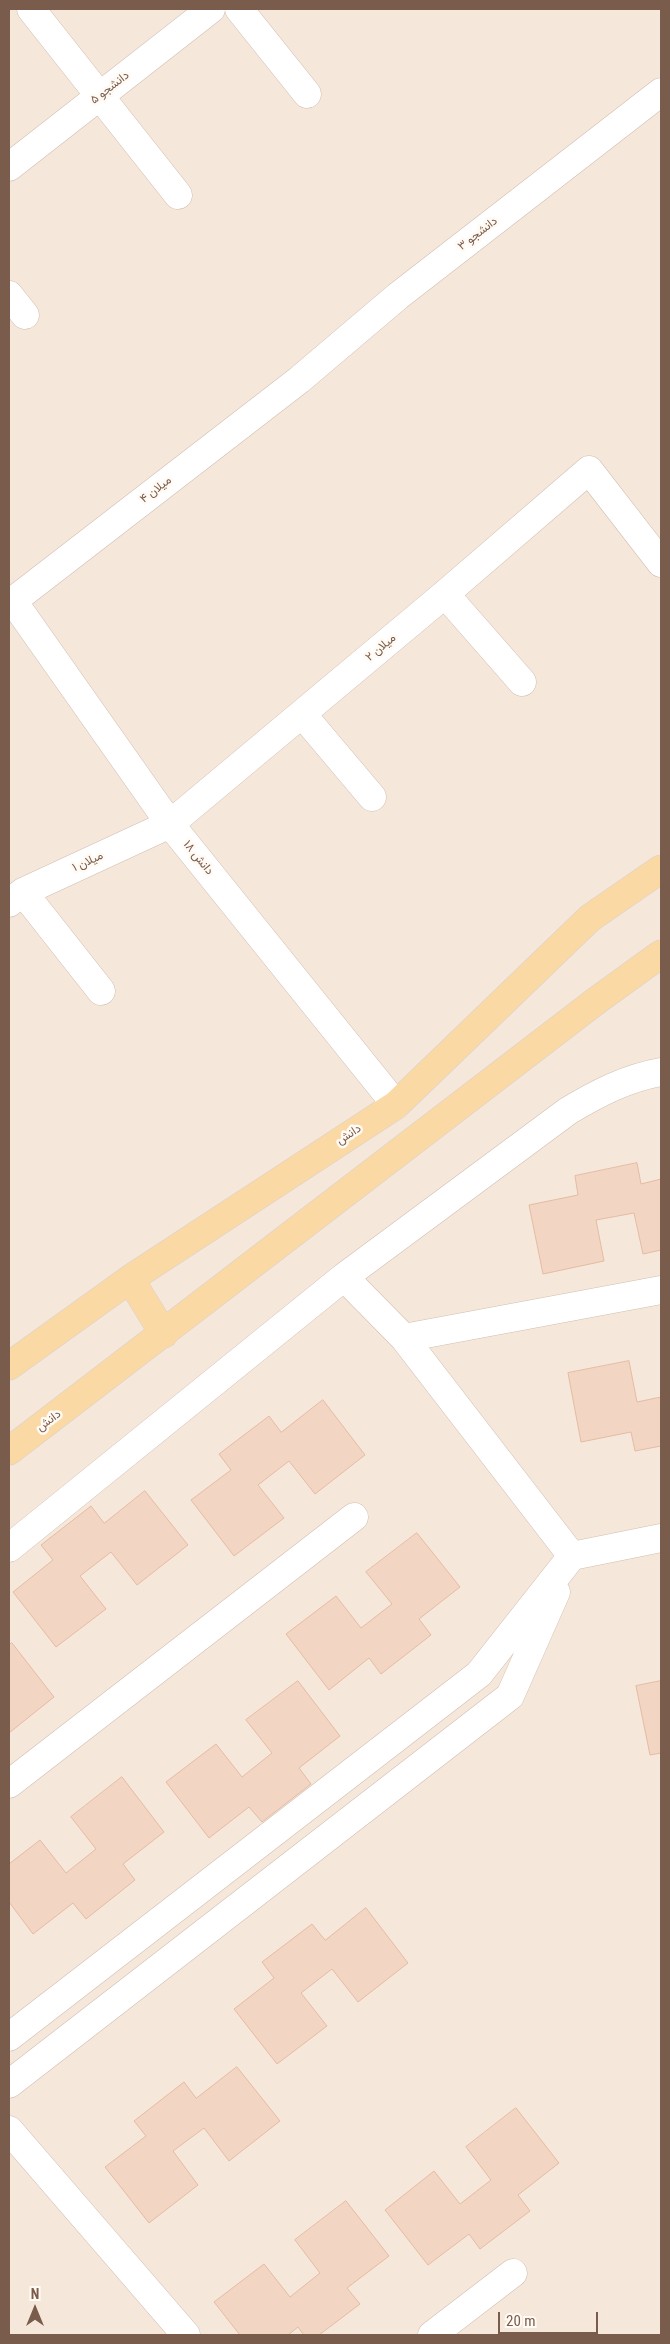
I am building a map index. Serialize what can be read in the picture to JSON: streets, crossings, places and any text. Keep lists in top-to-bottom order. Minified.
{"streets":{"main road":["دانش"],"street":["دانشجو ۵","دانشجو ۳","میلان ۴","میلان ۲","دانش ۱۸","میلان ۱"]},"crossings":[["دانشجو ۳","میلان ۴"],["میلان ۴","دانش ۱۸"],["میلان ۲","دانش ۱۸"],["میلان ۲","میلان ۱"],["دانش ۱۸","میلان ۱"],["دانش ۱۸","دانش"]],"scale_bar":"20 m","north":"top"}
